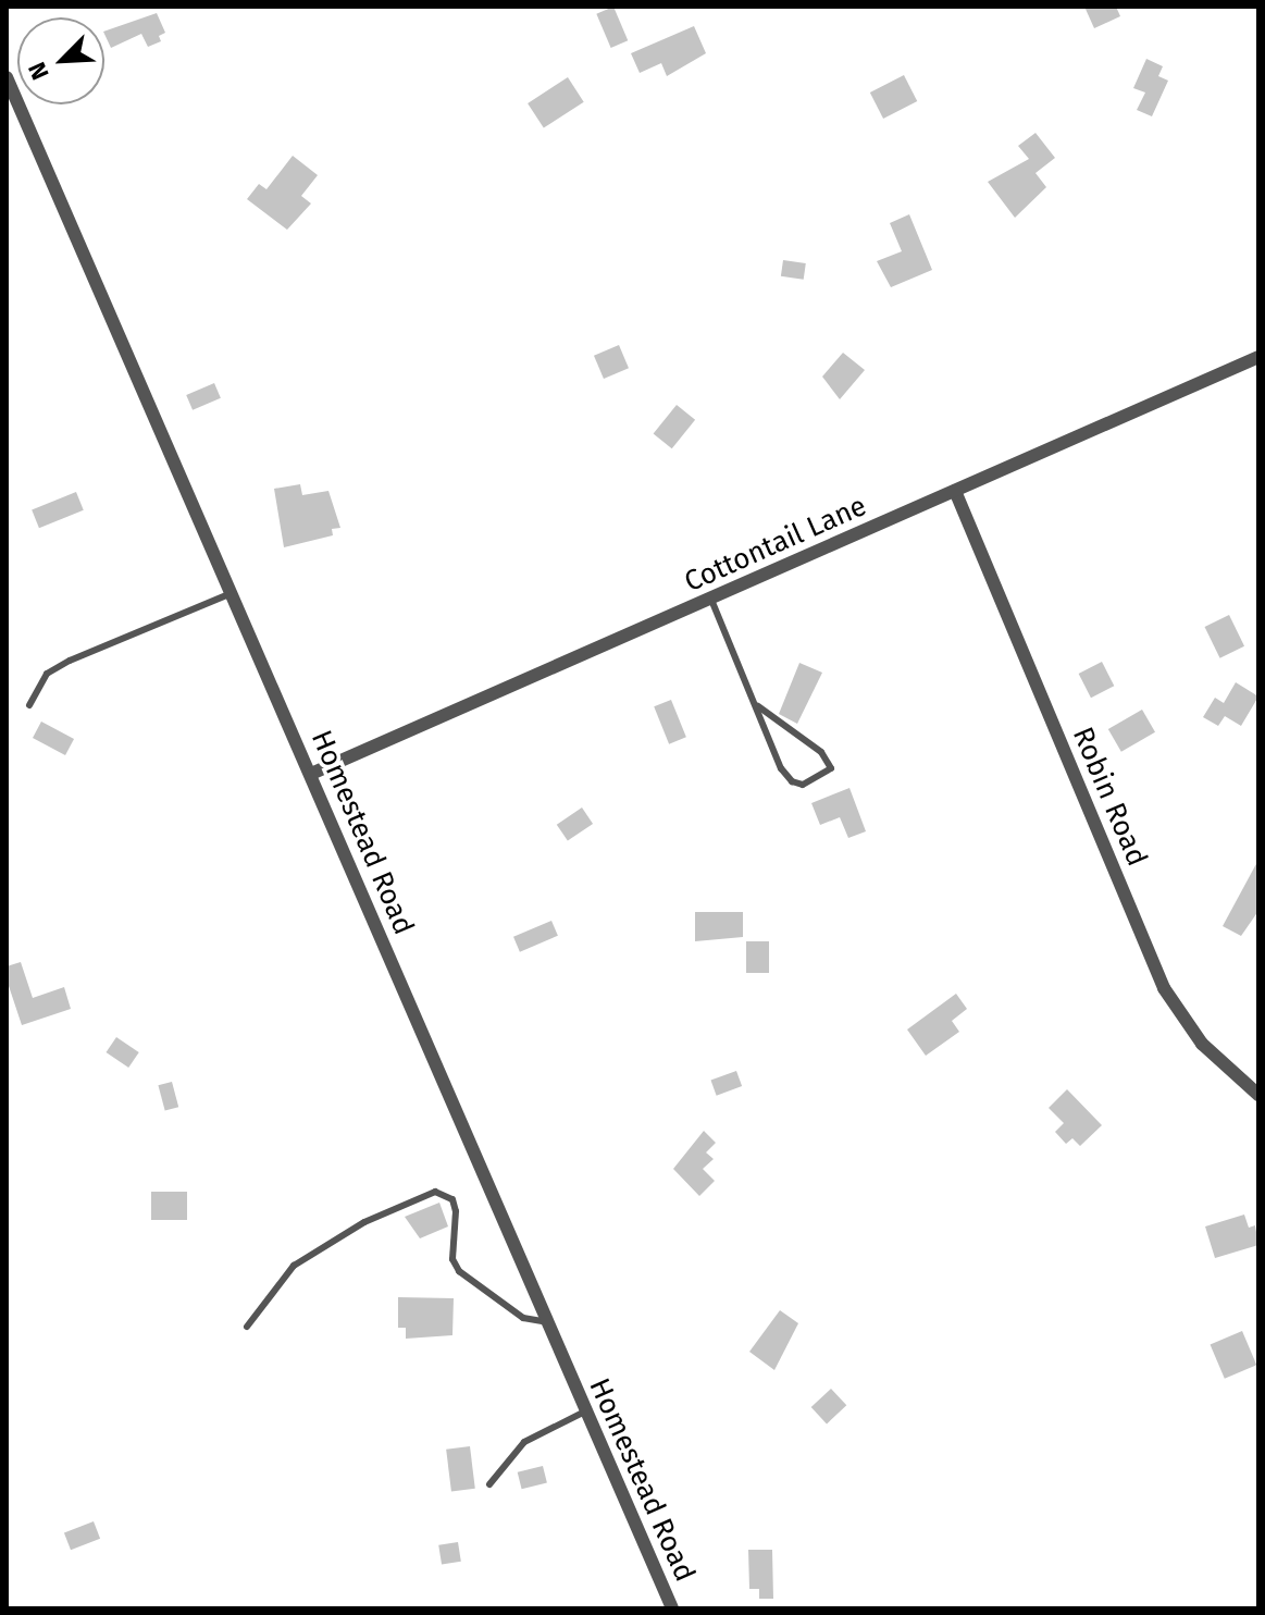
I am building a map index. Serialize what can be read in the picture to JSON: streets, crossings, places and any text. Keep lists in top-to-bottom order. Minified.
{"streets":{"street":["Cottontail Lane","Robin Road","Homestead Road"]},"crossings":[["Cottontail Lane","Robin Road"],["Cottontail Lane","Homestead Road"]],"north":"bottom left"}
